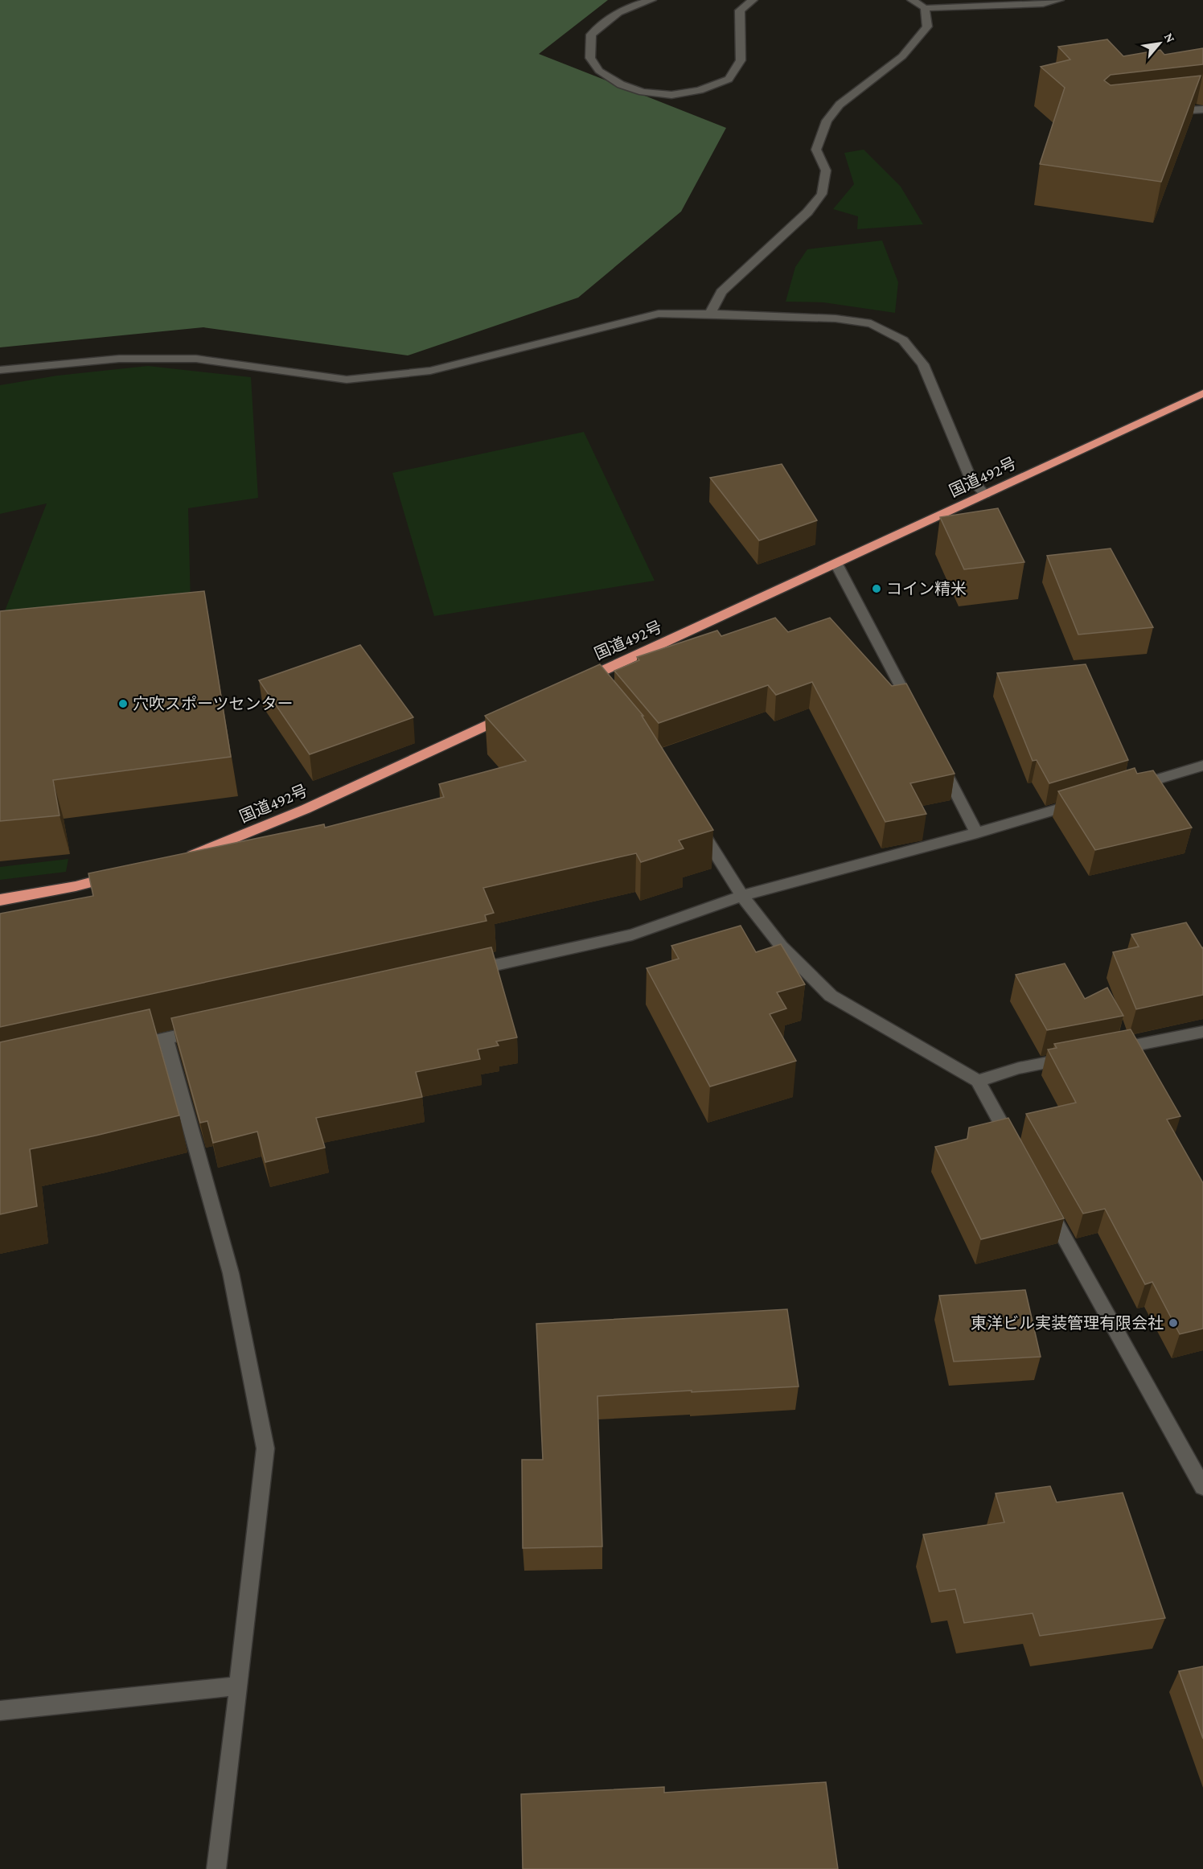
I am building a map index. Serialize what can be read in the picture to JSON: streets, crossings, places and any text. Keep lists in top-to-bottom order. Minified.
{"streets":{"highway":["国道492号"]},"places":["コイン精米","穴吹スポーツセンター","東洋ビル実装管理有限会社"],"north":"top right"}
